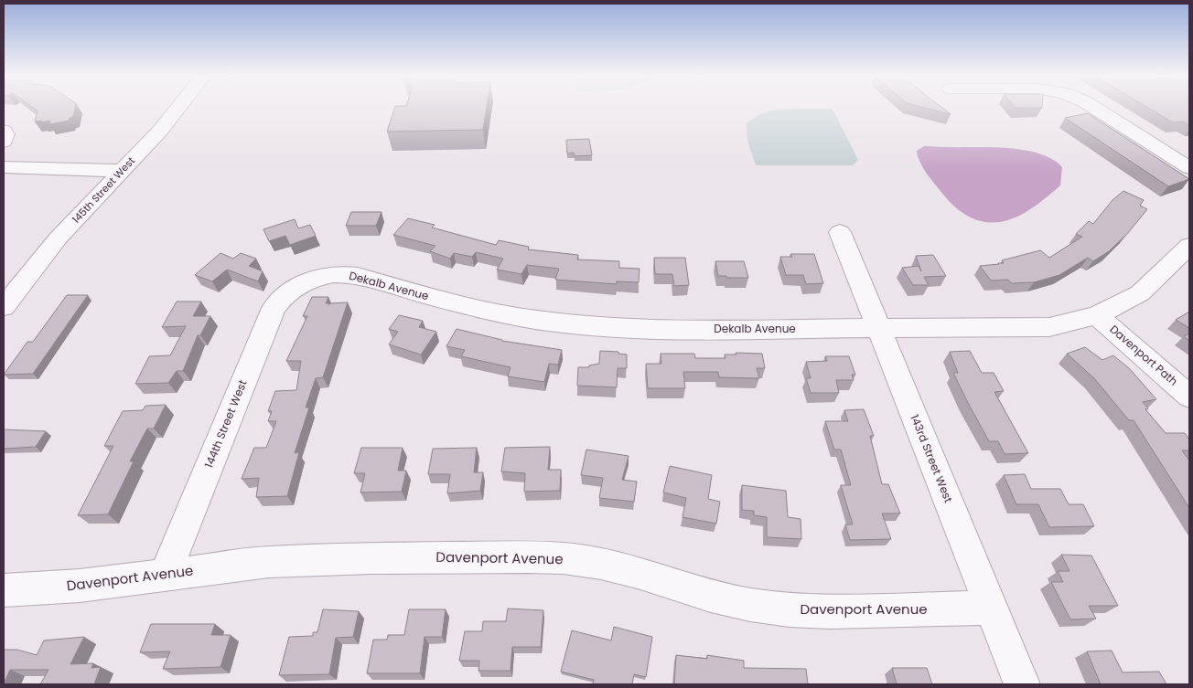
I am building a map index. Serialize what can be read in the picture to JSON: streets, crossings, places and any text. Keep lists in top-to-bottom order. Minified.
{"streets":{"street":["145th Street West","Dekalb Avenue","Davenport Path","144th Street West","143rd Street West","Davenport Avenue"]},"crossings":[["Dekalb Avenue","Davenport Path"],["Dekalb Avenue","144th Street West"],["Dekalb Avenue","143rd Street West"],["144th Street West","Davenport Avenue"],["143rd Street West","Davenport Avenue"]]}
